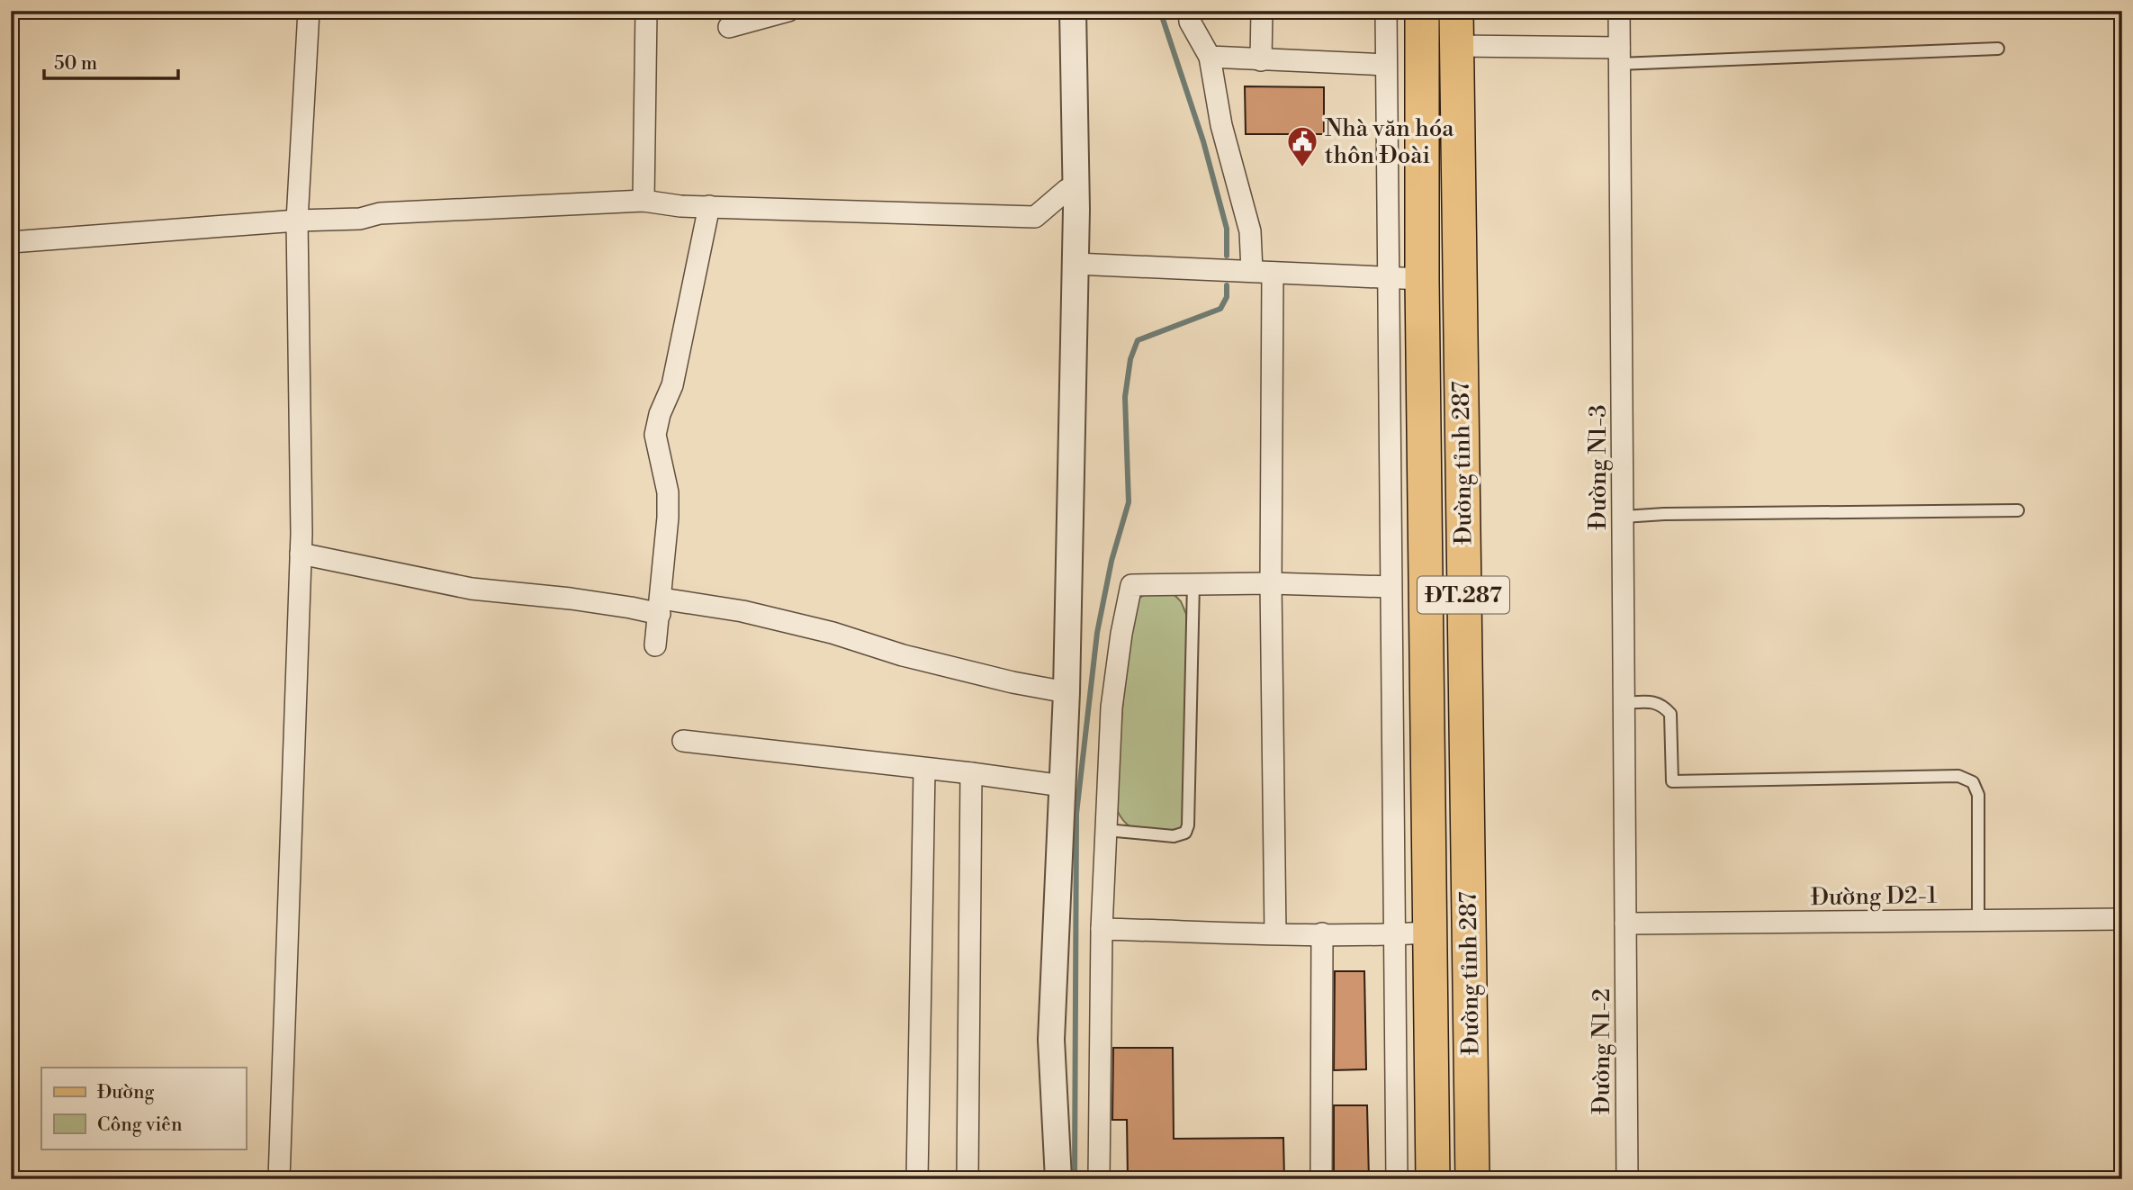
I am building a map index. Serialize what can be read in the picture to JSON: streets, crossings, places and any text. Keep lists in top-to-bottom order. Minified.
{"streets":{"main road":["Đường tỉnh 287","ĐT.287"],"street":["Đường N1-3","Đường D2-1","Đường N1-2"]},"crossings":[["Đường N1-3","Đường D2-1"],["Đường N1-3","Đường N1-2"],["Đường D2-1","Đường N1-2"]],"places":{"public building":["Nhà văn hóa thôn Đoài"]},"legend":["Đường","Công viên"],"scale_bar":"50 m"}
